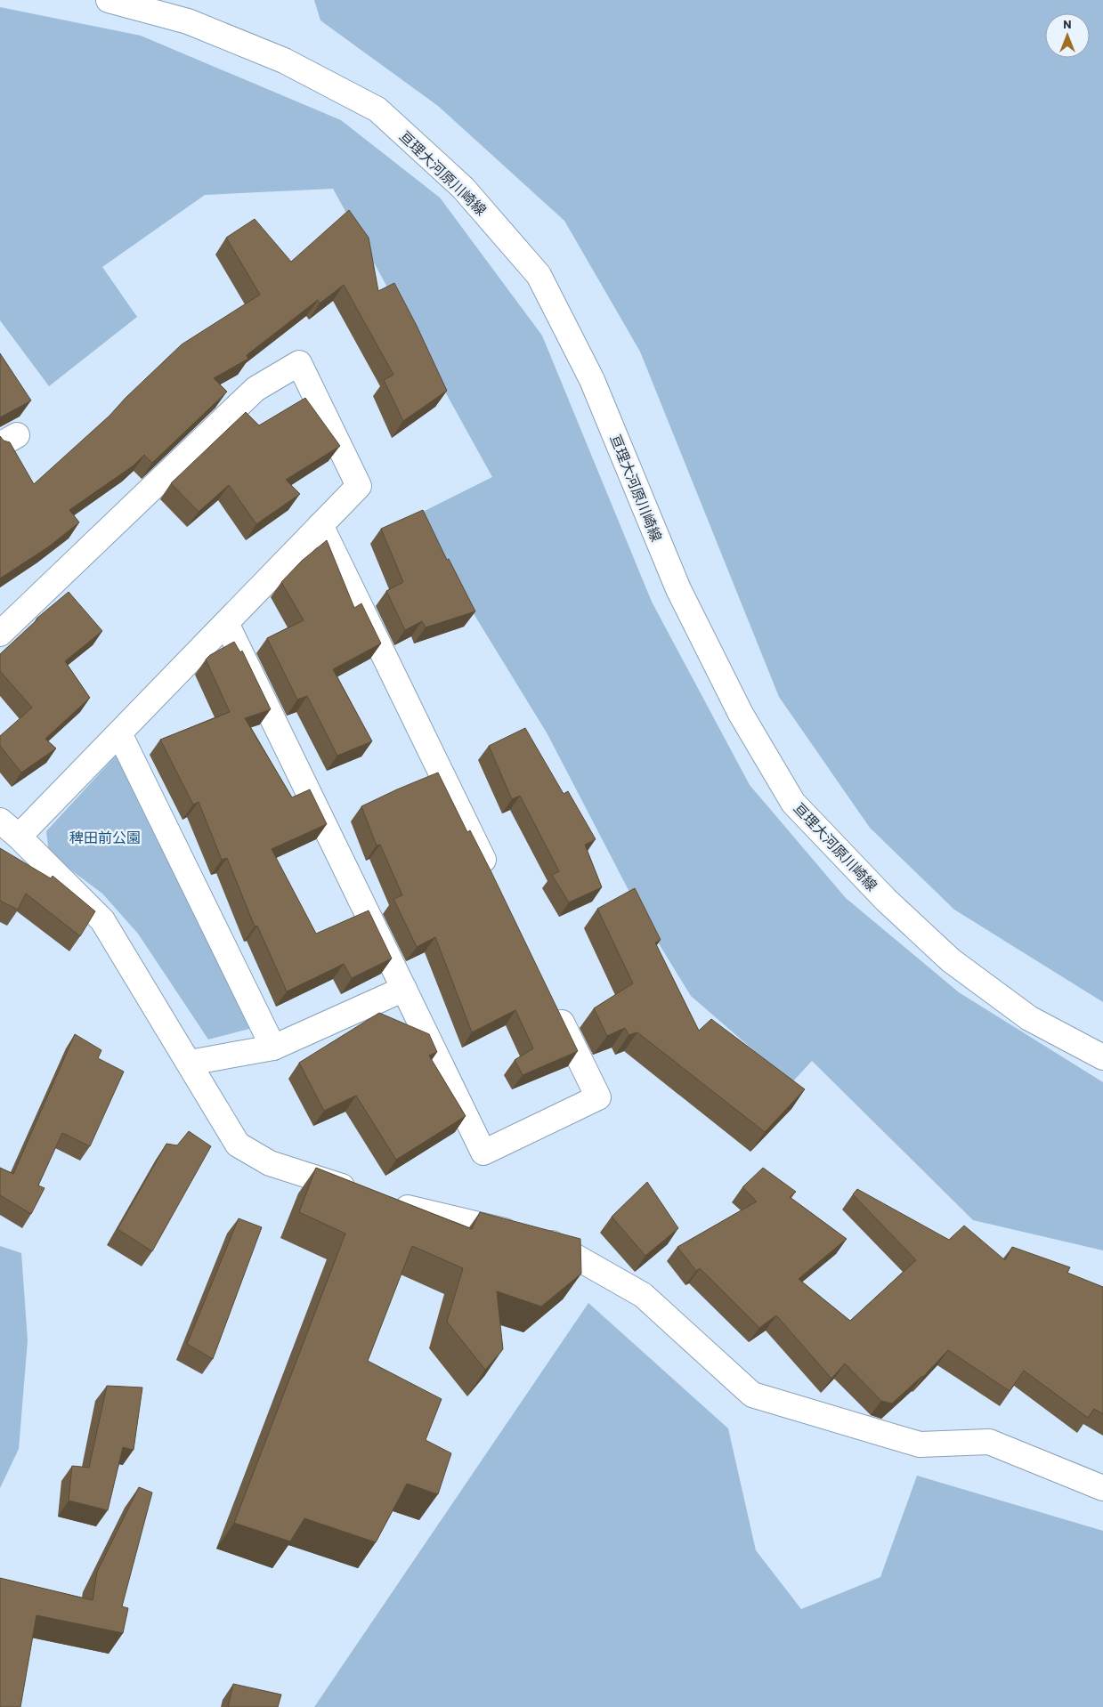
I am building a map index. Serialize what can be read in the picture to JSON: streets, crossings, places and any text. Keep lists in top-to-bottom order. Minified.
{"streets":{"street":["亘理大河原川崎線"]},"parks":["稗田前公園"],"north":"top"}
